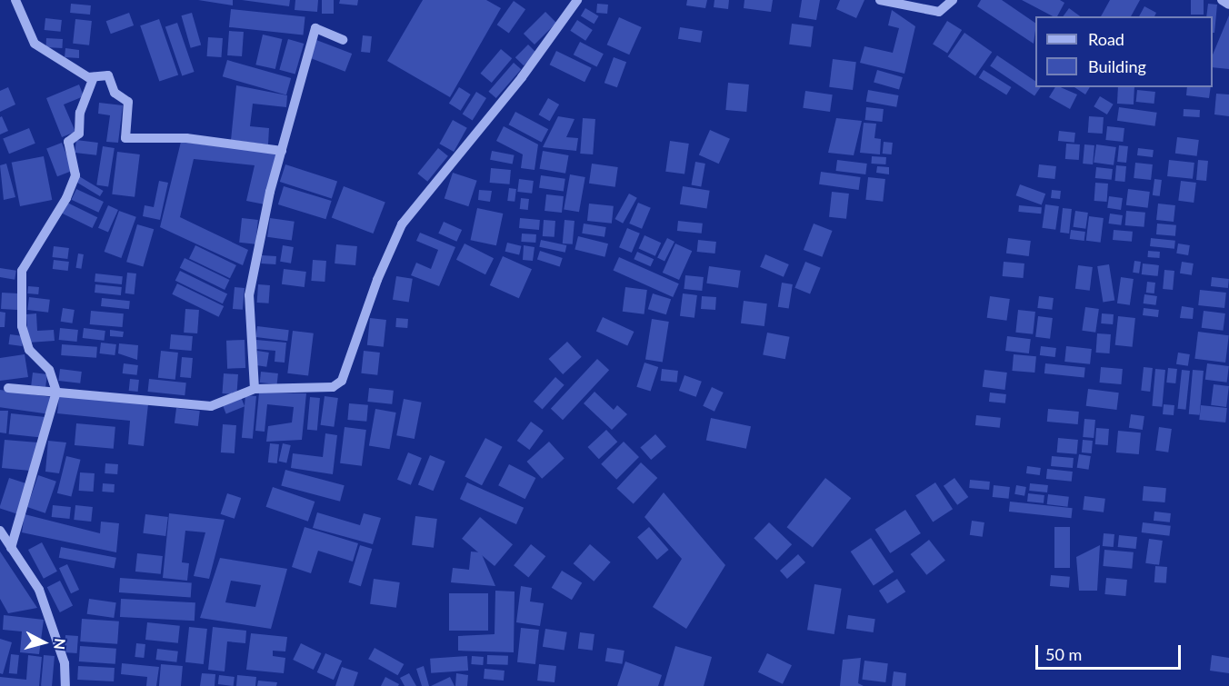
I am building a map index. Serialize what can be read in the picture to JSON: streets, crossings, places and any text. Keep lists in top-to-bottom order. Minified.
{"legend":["Road","Building"],"scale_bar":"50 m","north":"right"}
